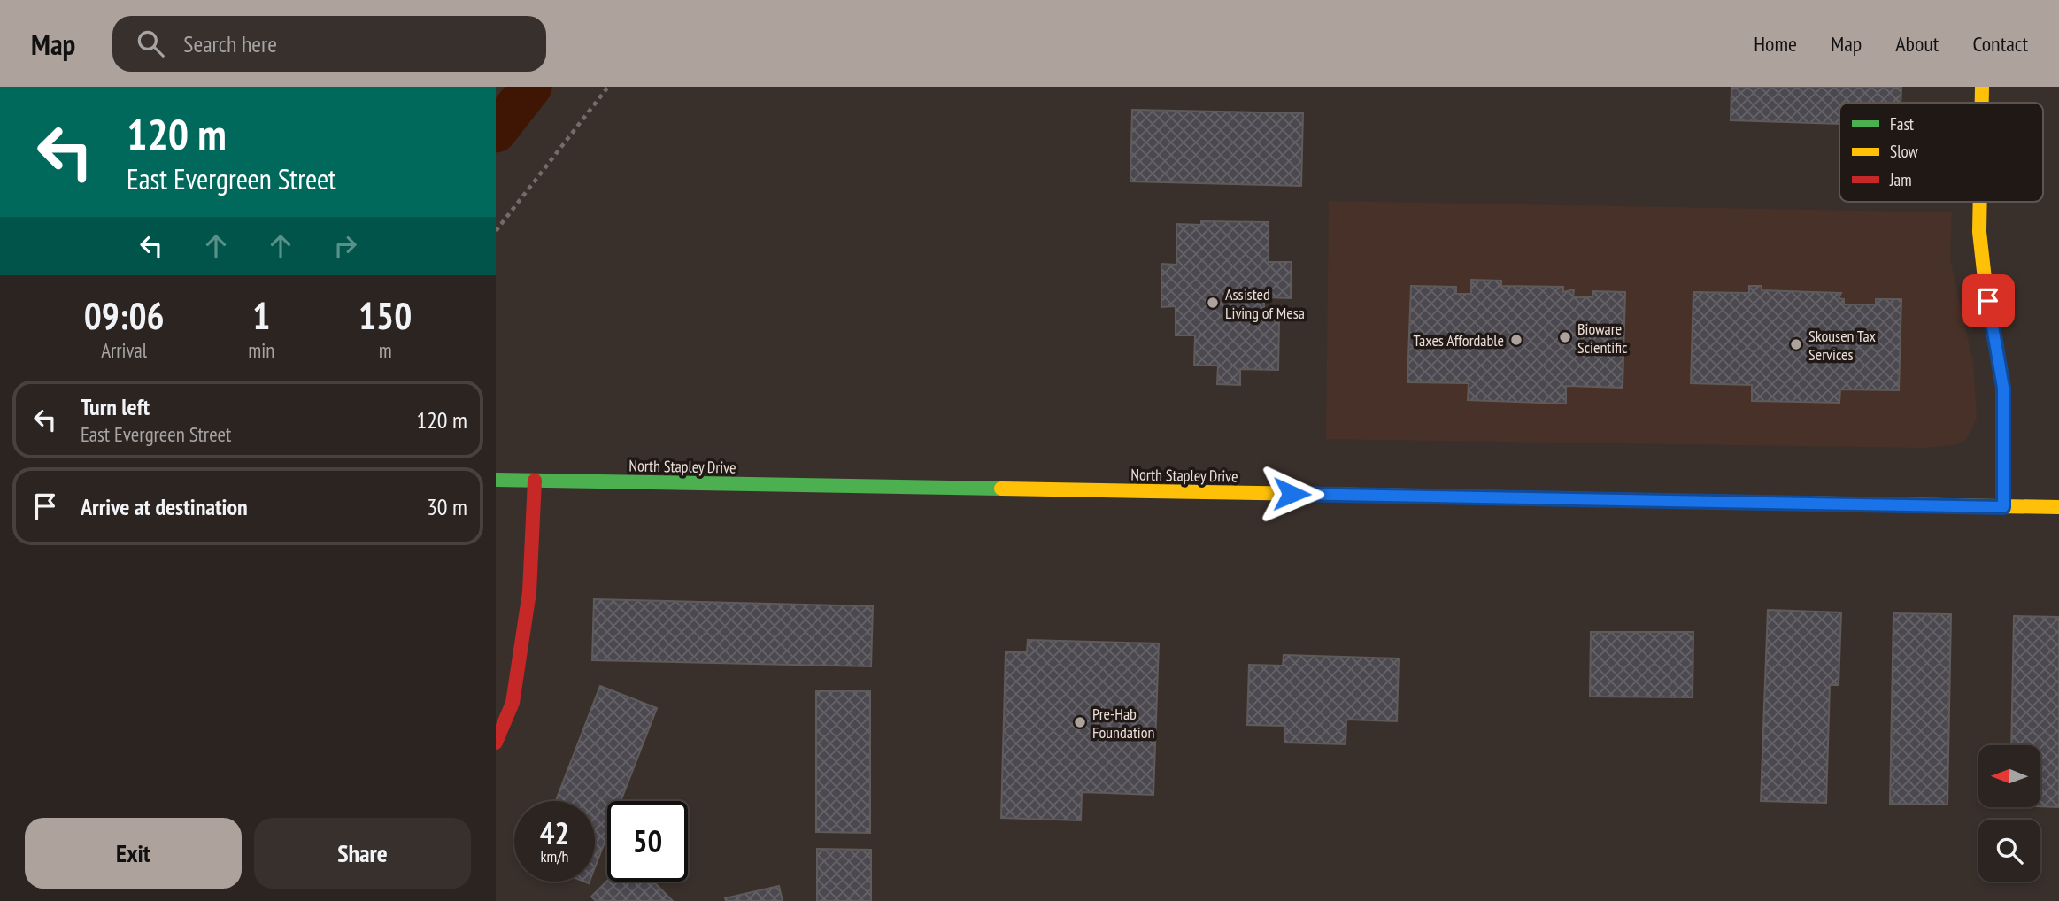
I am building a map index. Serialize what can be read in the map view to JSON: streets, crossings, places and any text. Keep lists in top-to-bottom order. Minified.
{"streets":{"main road":["North Stapley Drive"]},"places":["Assisted Living of Mesa","Bioware Scientific","Taxes Affordable","Skousen Tax Services","Pre-Hab Foundation"],"legend":["Fast","Slow","Jam"],"north":"left","page":{"header":"Map","search":"Search here","nav":["Home","Map","About","Contact"],"turn":["120 m","East Evergreen Street"],"eta":["09:06","Arrival","1","min","150","m"],"list":[{"name":"Turn left","note":"East Evergreen Street","value":"120 m"},{"name":"Arrive at destination","value":"30 m"}],"speed":"42 km/h","limit":"50","buttons":["Exit","Share"]}}
